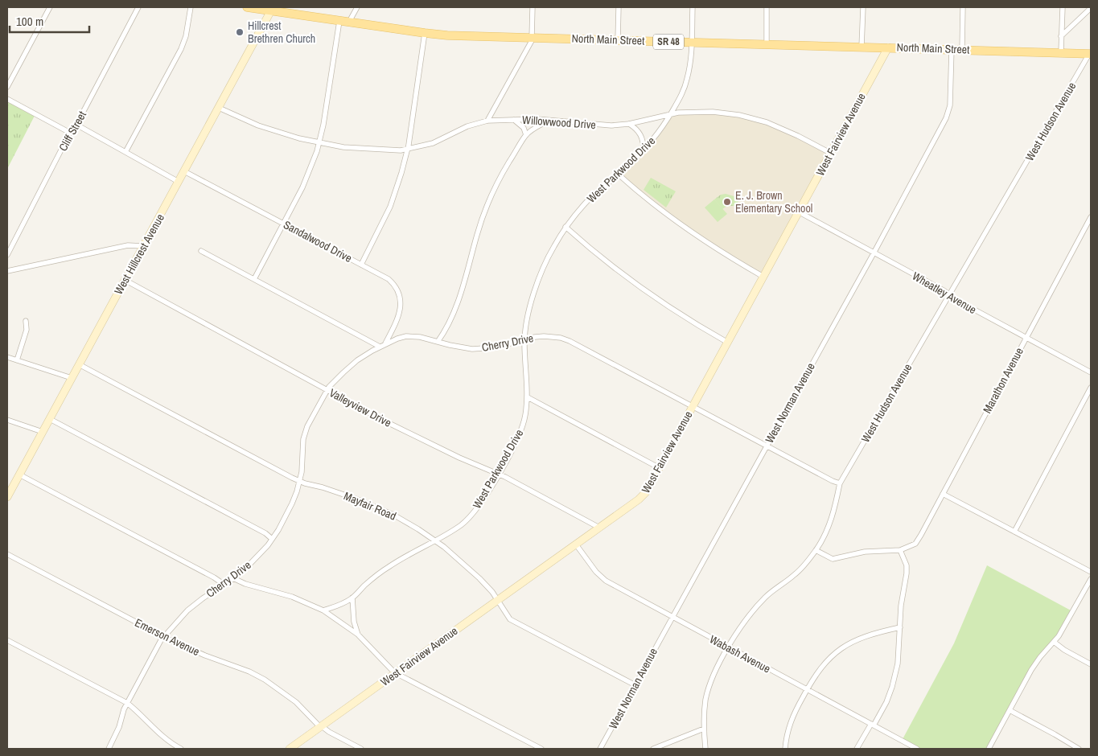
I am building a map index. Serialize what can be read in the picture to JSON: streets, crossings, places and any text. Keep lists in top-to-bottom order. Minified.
{"streets":{"main road":["North Main Street","SR 48"],"street":["West Hudson Avenue","Willowwood Drive","Cliff Street","West Fairview Avenue","West Parkwood Drive","Sandalwood Drive","West Hillcrest Avenue","Wheatley Avenue","Cherry Drive","Marathon Avenue","West Norman Avenue","Valleyview Drive","Mayfair Road","Emerson Avenue","Wabash Avenue"]},"crossings":[["North Main Street","West Hudson Avenue"],["North Main Street","West Fairview Avenue"],["North Main Street","West Parkwood Drive"],["North Main Street","West Hillcrest Avenue"],["North Main Street","West Norman Avenue"],["West Hudson Avenue","Wheatley Avenue"],["West Hudson Avenue","Cherry Drive"],["West Hudson Avenue","Wabash Avenue"],["Willowwood Drive","West Fairview Avenue"],["Willowwood Drive","West Parkwood Drive"],["Willowwood Drive","West Hillcrest Avenue"],["West Fairview Avenue","Wheatley Avenue"],["West Fairview Avenue","Cherry Drive"],["West Fairview Avenue","Valleyview Drive"],["West Fairview Avenue","Mayfair Road"],["West Fairview Avenue","Emerson Avenue"],["West Fairview Avenue","Wabash Avenue"],["West Parkwood Drive","Cherry Drive"],["West Parkwood Drive","Valleyview Drive"],["West Parkwood Drive","Mayfair Road"],["Sandalwood Drive","West Hillcrest Avenue"],["Sandalwood Drive","Cherry Drive"],["West Hillcrest Avenue","Valleyview Drive"],["West Hillcrest Avenue","Mayfair Road"],["Wheatley Avenue","Marathon Avenue"],["Wheatley Avenue","West Norman Avenue"],["Cherry Drive","West Norman Avenue"],["Cherry Drive","Valleyview Drive"],["Cherry Drive","Mayfair Road"],["Cherry Drive","Emerson Avenue"],["West Norman Avenue","Mayfair Road"],["West Norman Avenue","Wabash Avenue"]],"places":["Hillcrest Brethren Church","E. J. Brown Elementary School"],"scale_bar":"100 m"}
